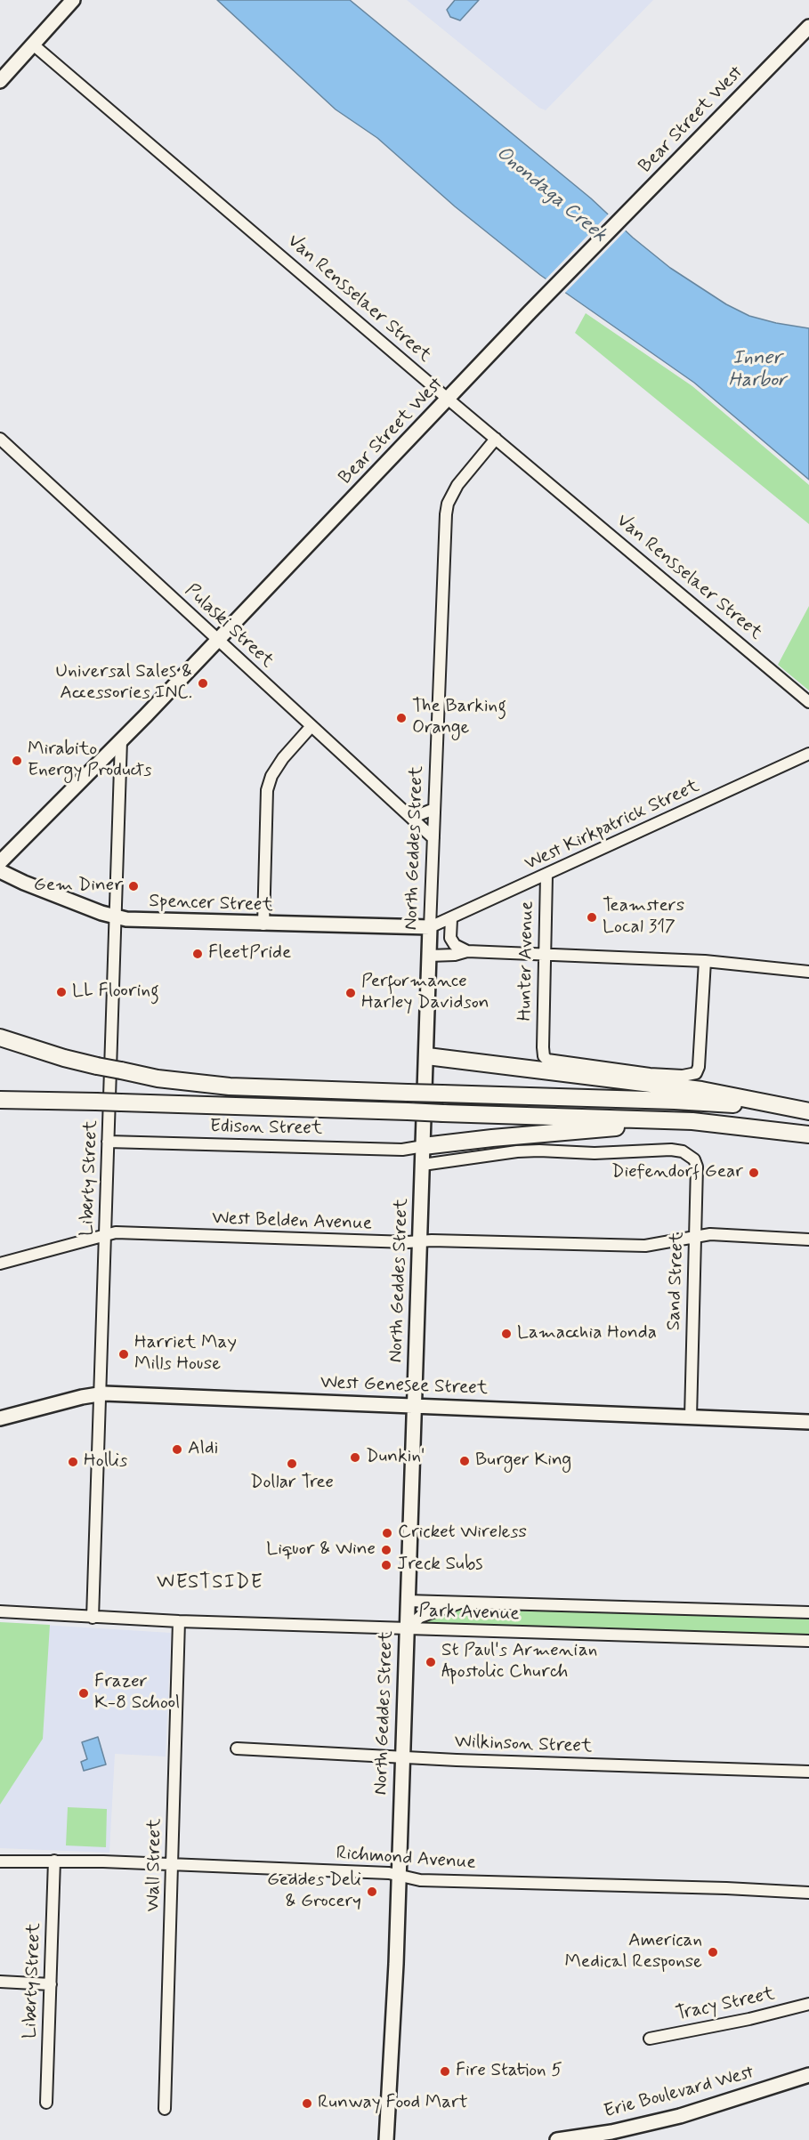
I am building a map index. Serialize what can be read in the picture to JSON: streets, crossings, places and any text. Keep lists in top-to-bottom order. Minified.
{"streets":{"main road":["Bear Street West","North Geddes Street","Spencer Street","West Genesee Street","Erie Boulevard West"],"street":["Van Rensselaer Street","Pulaski Street","West Kirkpatrick Street","Hunter Avenue","Edison Street","Liberty Street","West Belden Avenue","Sand Street","Park Avenue","Wilkinson Street","Richmond Avenue","Wall Street","Tracy Street"]},"crossings":[["Bear Street West","Van Rensselaer Street"],["Bear Street West","Pulaski Street"],["Bear Street West","Liberty Street"],["Van Rensselaer Street","North Geddes Street"],["Pulaski Street","North Geddes Street"],["West Kirkpatrick Street","North Geddes Street"],["West Kirkpatrick Street","Spencer Street"],["West Kirkpatrick Street","Hunter Avenue"],["North Geddes Street","Spencer Street"],["North Geddes Street","Edison Street"],["North Geddes Street","West Belden Avenue"],["North Geddes Street","Sand Street"],["North Geddes Street","West Genesee Street"],["North Geddes Street","Park Avenue"],["North Geddes Street","Wilkinson Street"],["North Geddes Street","Richmond Avenue"],["Spencer Street","Liberty Street"],["Edison Street","Liberty Street"],["Liberty Street","West Belden Avenue"],["Liberty Street","West Genesee Street"],["Liberty Street","Park Avenue"],["Liberty Street","Richmond Avenue"],["West Belden Avenue","Sand Street"],["Sand Street","West Genesee Street"],["Park Avenue","Wall Street"],["Richmond Avenue","Wall Street"]],"districts":["WESTSIDE"],"water":["Onondaga Creek","Inner Harbor"],"places":["Universal Sales & Accessories INC.","The Barking Orange","Mirabito Energy Products","Gem Diner","Teamsters Local 317","FleetPride","LL Flooring","Performance Harley Davidson","Diefendorf Gear","Lamacchia Honda","Harriet May Mills House","Aldi","Dunkin'","Burger King","Hollis","Dollar Tree","Cricket Wireless","Liquor & Wine","Jreck Subs","St Paul's Armenian Apostolic Church","Frazer K-8 School","Geddes Deli & Grocery","American Medical Response","Fire Station 5","Runway Food Mart"]}
